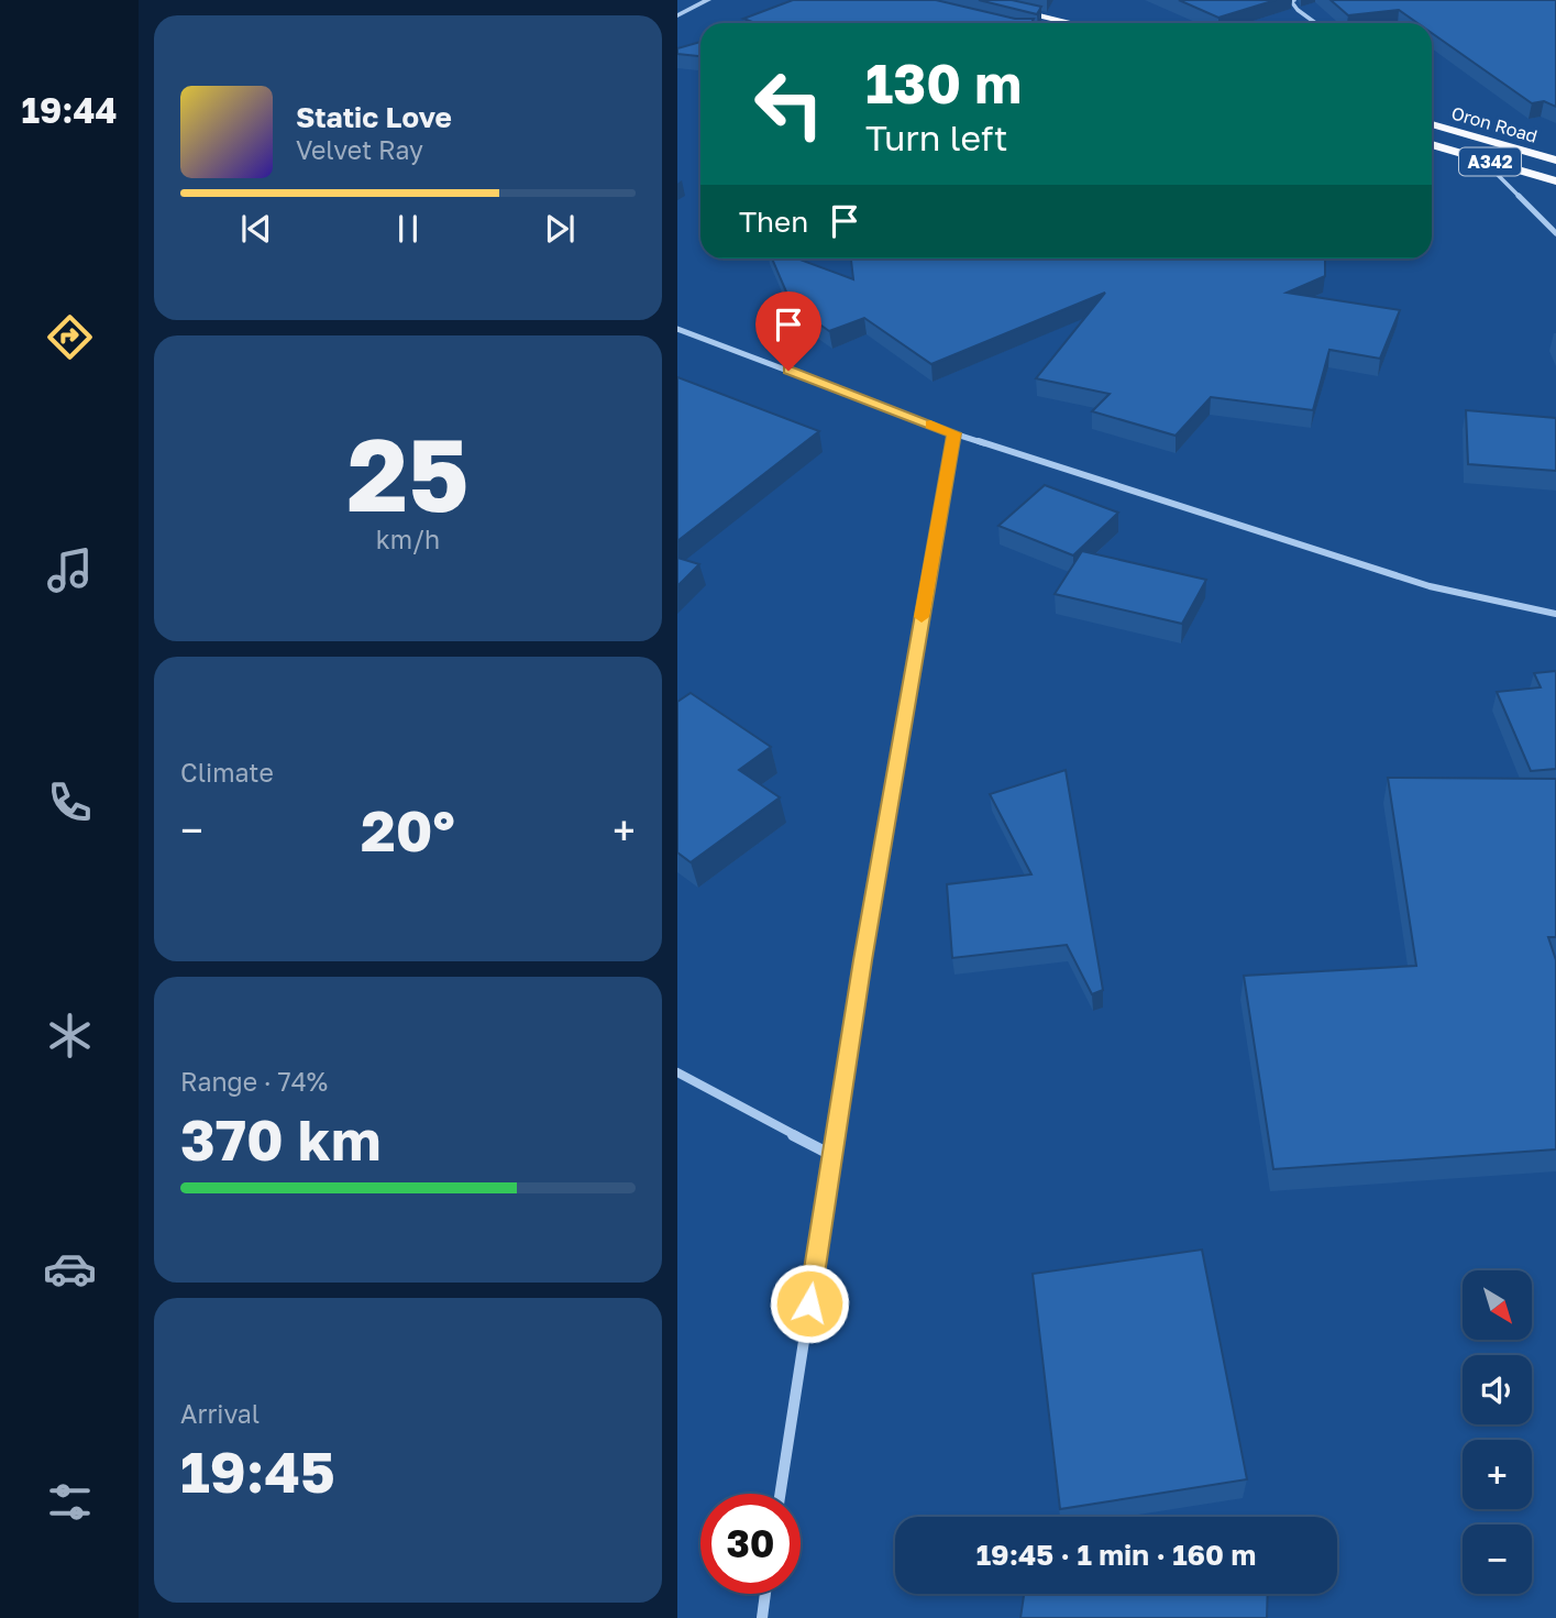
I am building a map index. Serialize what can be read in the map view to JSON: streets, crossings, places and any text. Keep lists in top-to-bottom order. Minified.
{"streets":{"highway":["Oron Road","A342"]},"north":"bottom right","page":{"tabs":"19:44","turn":["130 m","Turn left"],"song":["Static Love","Velvet Ray"],"then":"Then","tile":[["25","km/h"],"Climate",["Range · 74%","370 km"],["Arrival","19:45"]],"heat":["−","20°","+"],"map_buttons":["+","−"],"limit":"30","trip":"19:45 · 1 min · 160 m"}}
